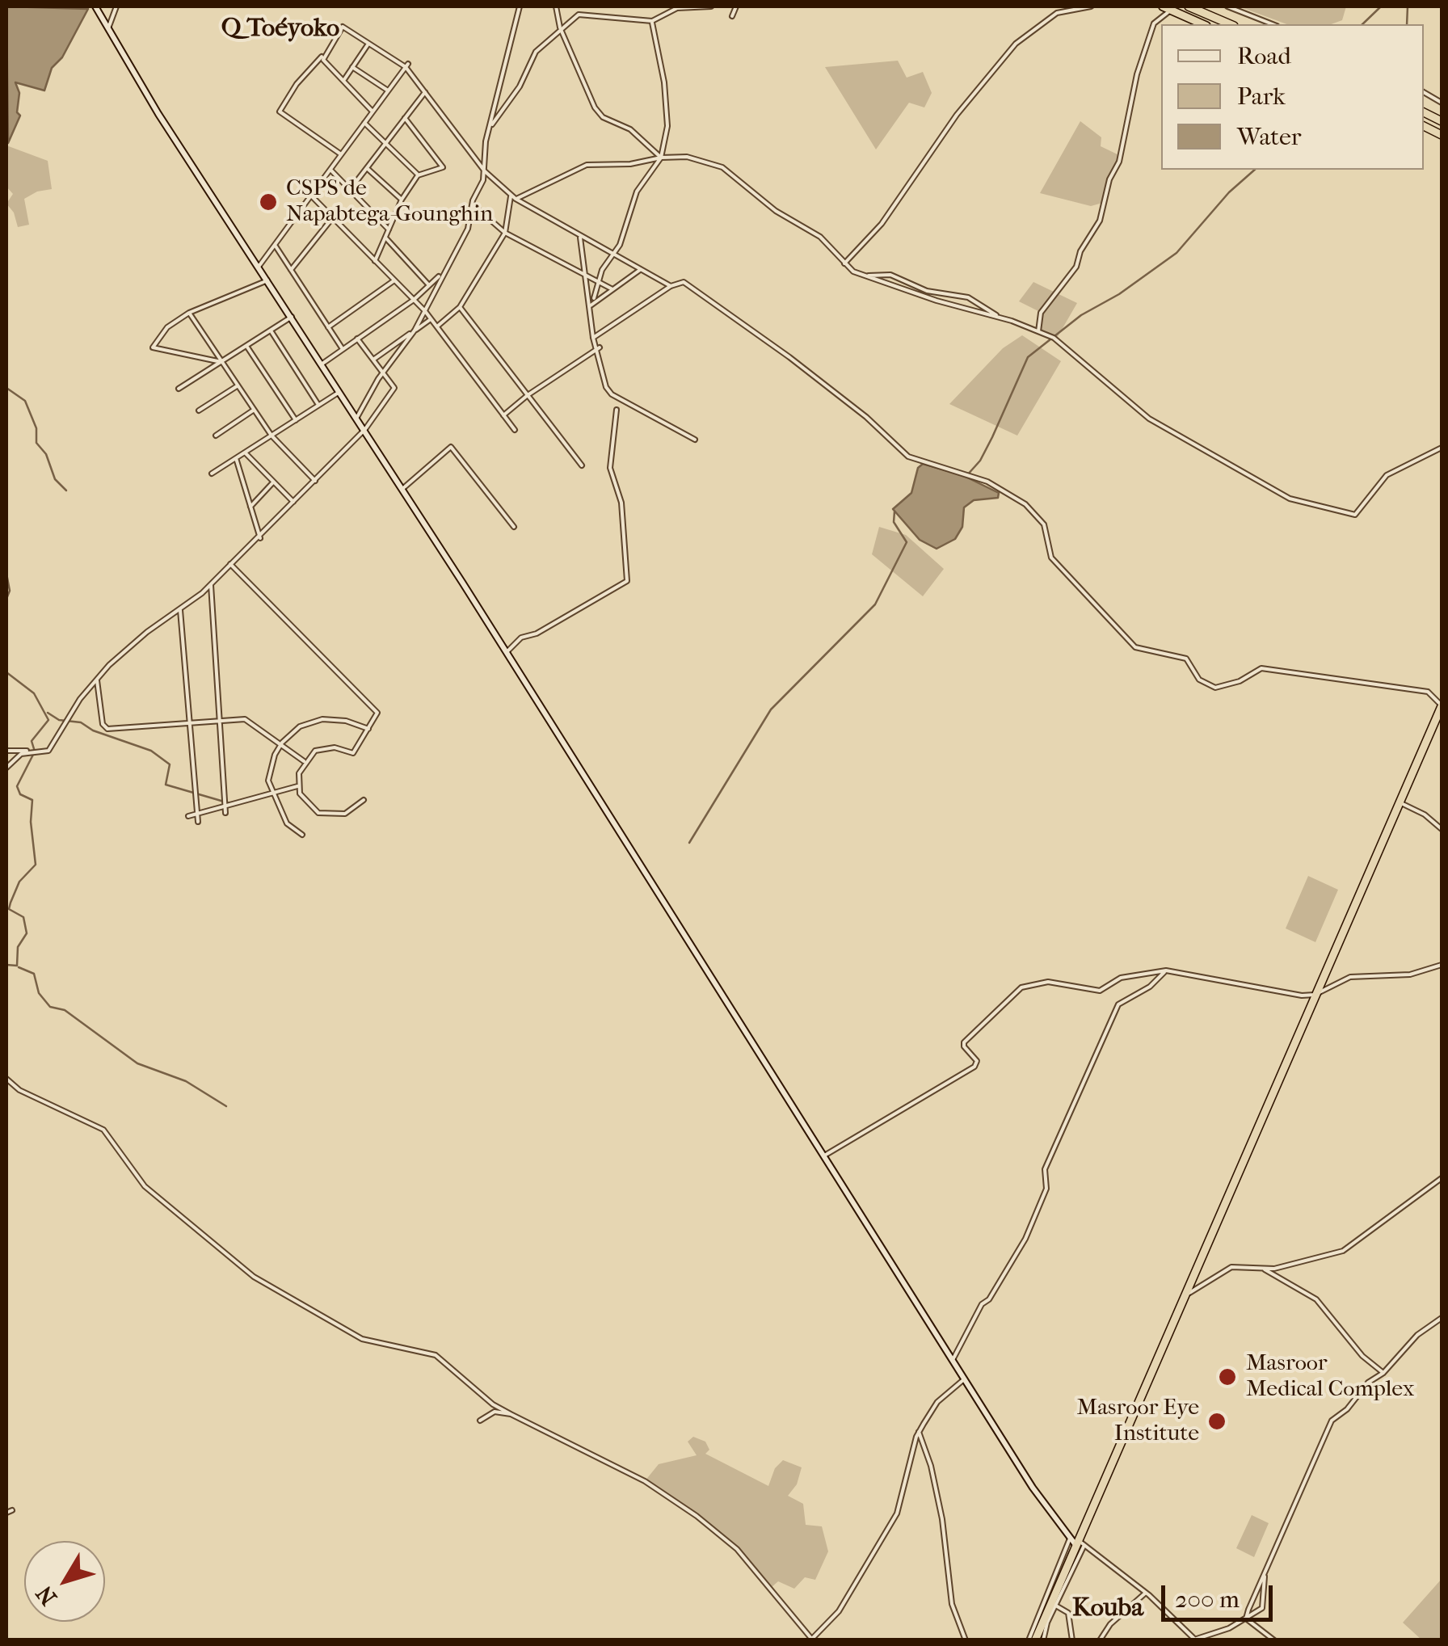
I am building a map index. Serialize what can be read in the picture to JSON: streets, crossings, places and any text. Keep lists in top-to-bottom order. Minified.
{"districts":["Q Toéyoko","Kouba"],"places":["CSPS de Napabtega-Gounghin","Masroor Medical Complex","Masroor Eye Institute"],"legend":["Road","Park","Water"],"scale_bar":"200 m","north":"bottom left"}
